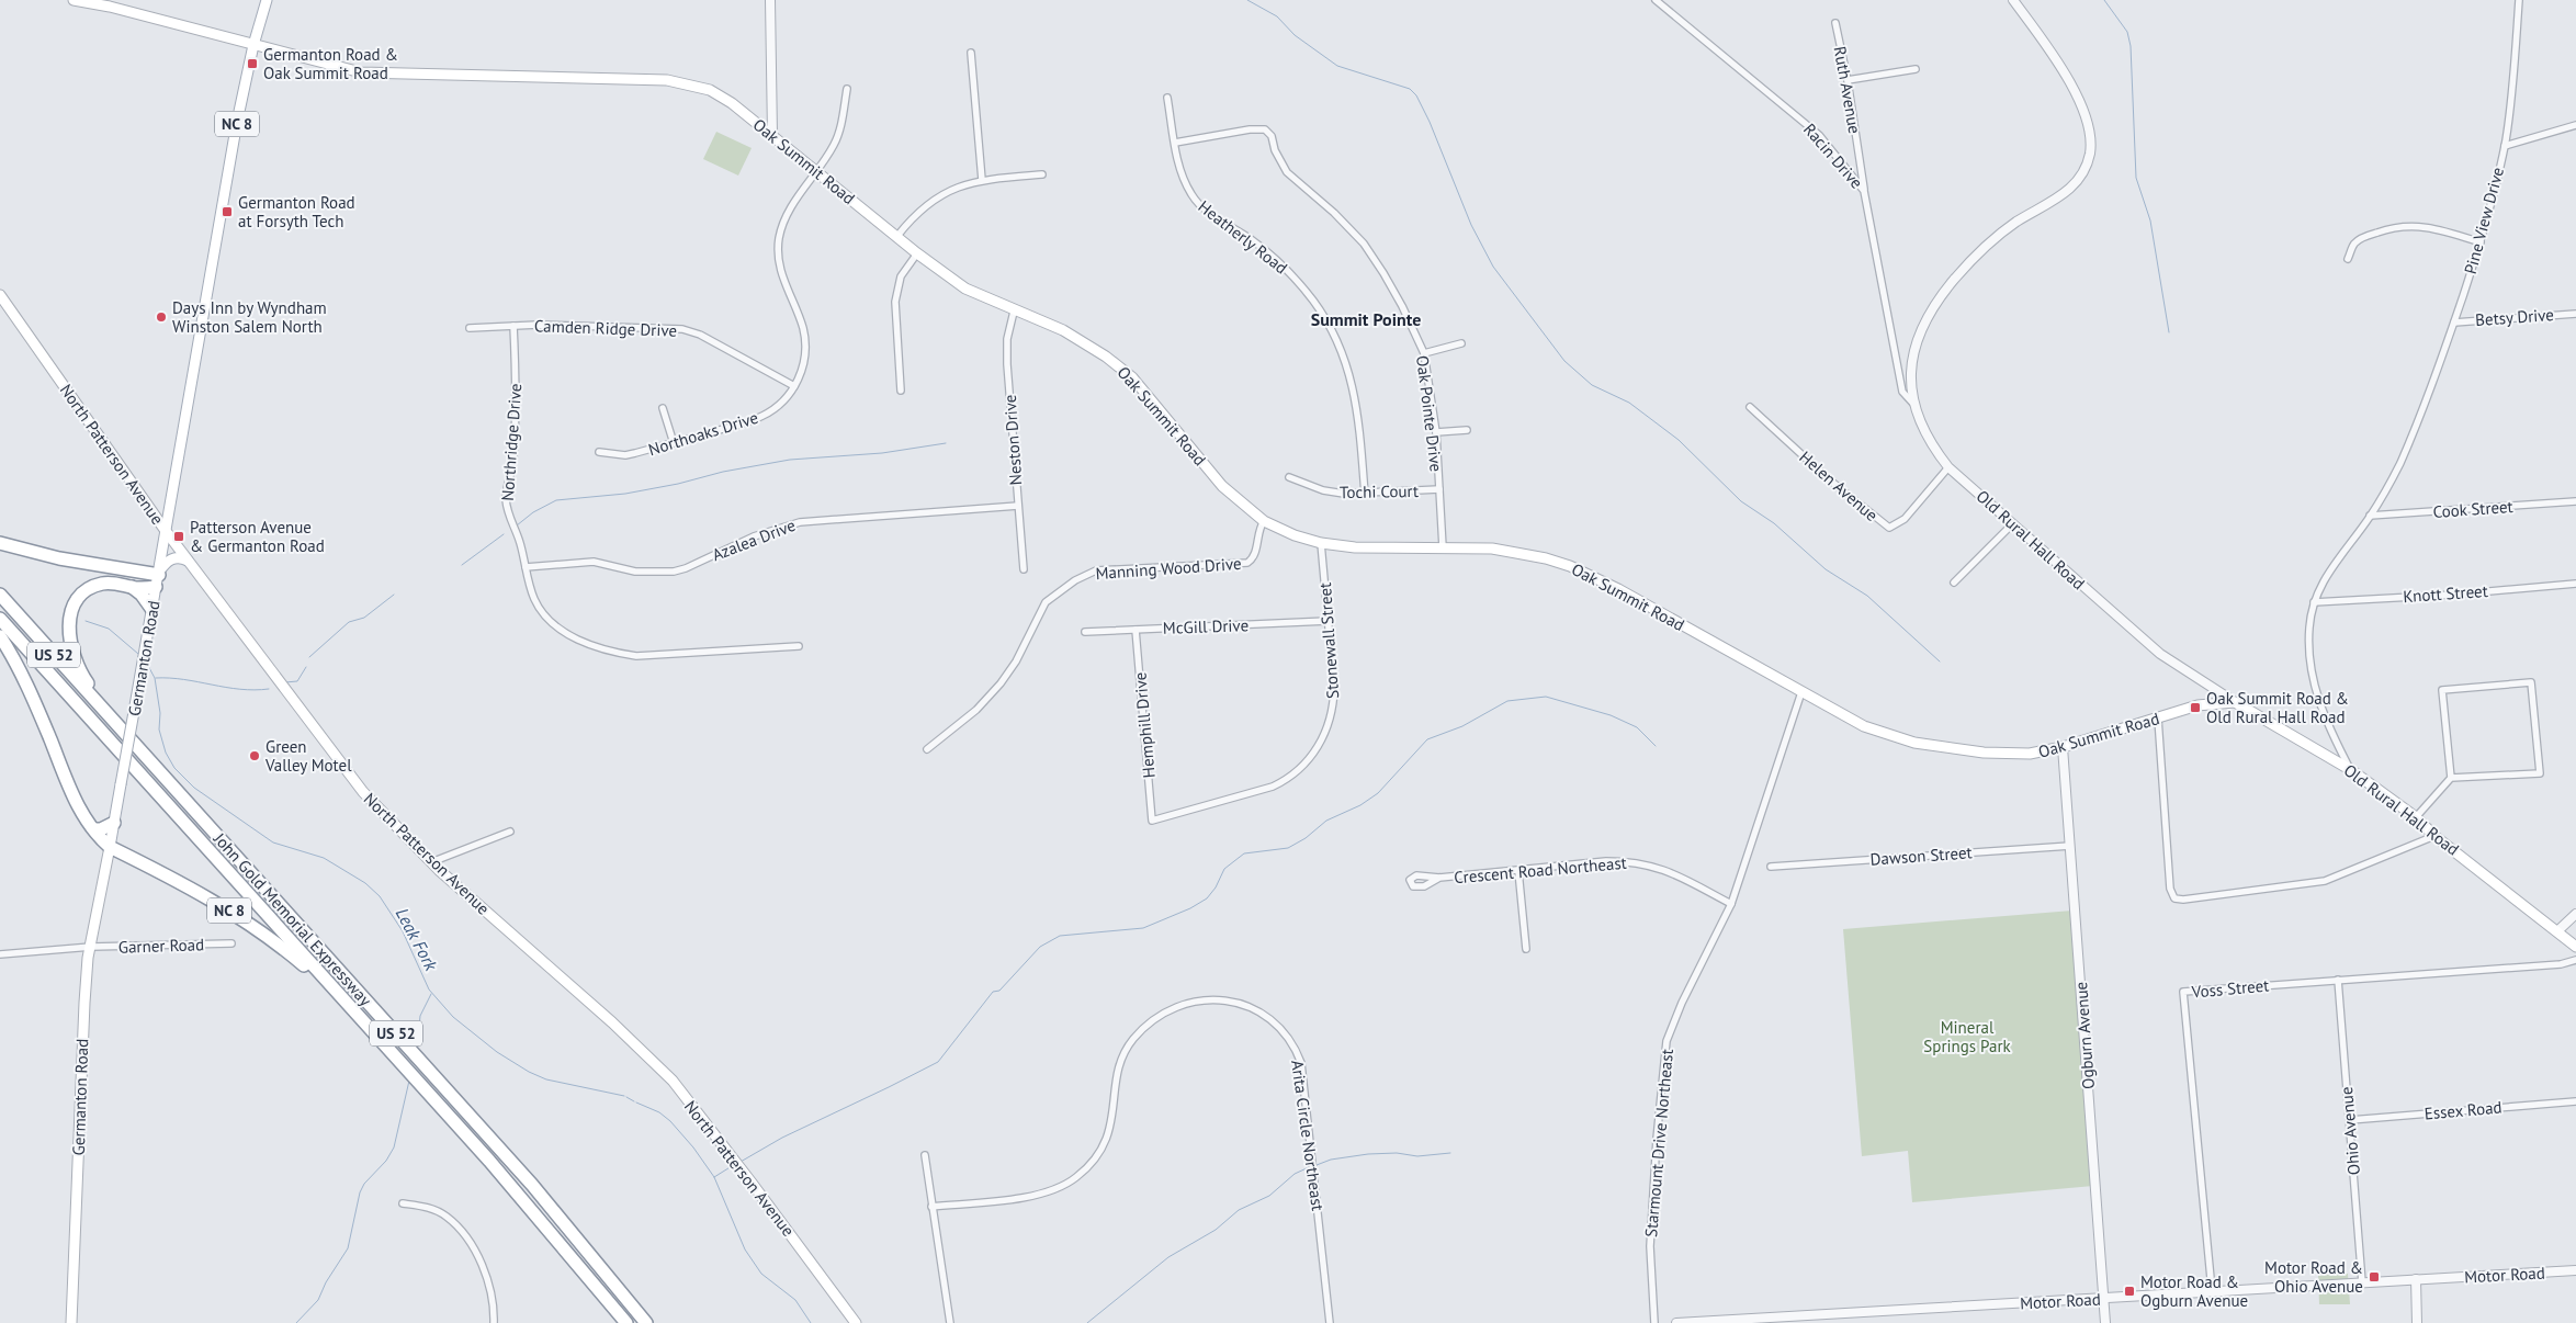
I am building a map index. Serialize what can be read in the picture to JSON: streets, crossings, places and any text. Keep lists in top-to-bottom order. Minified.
{"streets":{"highway":["NC 8","US 52","John Gold Memorial Expressway"],"main road":["Oak Summit Road","North Patterson Avenue","Old Rural Hall Road","Germanton Road"],"street":["Ruth Avenue","Racin Drive","Pine View Drive","Heatherly Road","Betsy Drive","Camden Ridge Drive","Oak Pointe Drive","Northoaks Drive","Neston Drive","Northridge Drive","Helen Avenue","Tochi Court","Cook Street","Azalea Drive","Manning Wood Drive","Knott Street","McGill Drive","Stonewall Street","Hemphill Drive","Dawson Street","Crescent Road Northeast","Garner Road","Voss Street","Ogburn Avenue","Essex Road","Ohio Avenue","Arita Circle Northeast","Starmount Drive Northeast","Motor Road"]},"crossings":[["Ruth Avenue","Racin Drive"],["NC 8","Germanton Road"],["NC 8","John Gold Memorial Expressway"],["Racin Drive","Old Rural Hall Road"],["Oak Summit Road","Oak Pointe Drive"],["Oak Summit Road","Northoaks Drive"],["Oak Summit Road","Neston Drive"],["Oak Summit Road","Old Rural Hall Road"],["Oak Summit Road","Manning Wood Drive"],["Oak Summit Road","Stonewall Street"],["Oak Summit Road","Germanton Road"],["Oak Summit Road","Ogburn Avenue"],["Oak Summit Road","Starmount Drive Northeast"],["Pine View Drive","Betsy Drive"],["Pine View Drive","Cook Street"],["Pine View Drive","Old Rural Hall Road"],["Pine View Drive","Knott Street"],["Heatherly Road","Oak Pointe Drive"],["Heatherly Road","Tochi Court"],["Camden Ridge Drive","Northoaks Drive"],["Camden Ridge Drive","Northridge Drive"],["Oak Pointe Drive","Tochi Court"],["Neston Drive","Azalea Drive"],["Northridge Drive","Azalea Drive"],["North Patterson Avenue","Germanton Road"],["Helen Avenue","Old Rural Hall Road"],["McGill Drive","Stonewall Street"],["McGill Drive","Hemphill Drive"],["Stonewall Street","Hemphill Drive"],["Germanton Road","Garner Road"],["Dawson Street","Ogburn Avenue"],["Crescent Road Northeast","Starmount Drive Northeast"],["Voss Street","Ohio Avenue"],["Voss Street","Motor Road"],["Ogburn Avenue","Motor Road"],["Essex Road","Ohio Avenue"],["Ohio Avenue","Motor Road"]],"districts":["Summit Pointe"],"water":["Leak Fork"],"parks":["Mineral Springs Park"],"places":{"transit":["Germanton Road & Oak Summit Road","Germanton Road at Forsyth Tech","Patterson Avenue & Germanton Road","Oak Summit Road & Old Rural Hall Road","Motor Road & Ohio Avenue","Motor Road & Ogburn Avenue"],"other":["Days Inn by Wyndham Winston Salem North","Green Valley Motel"]}}
